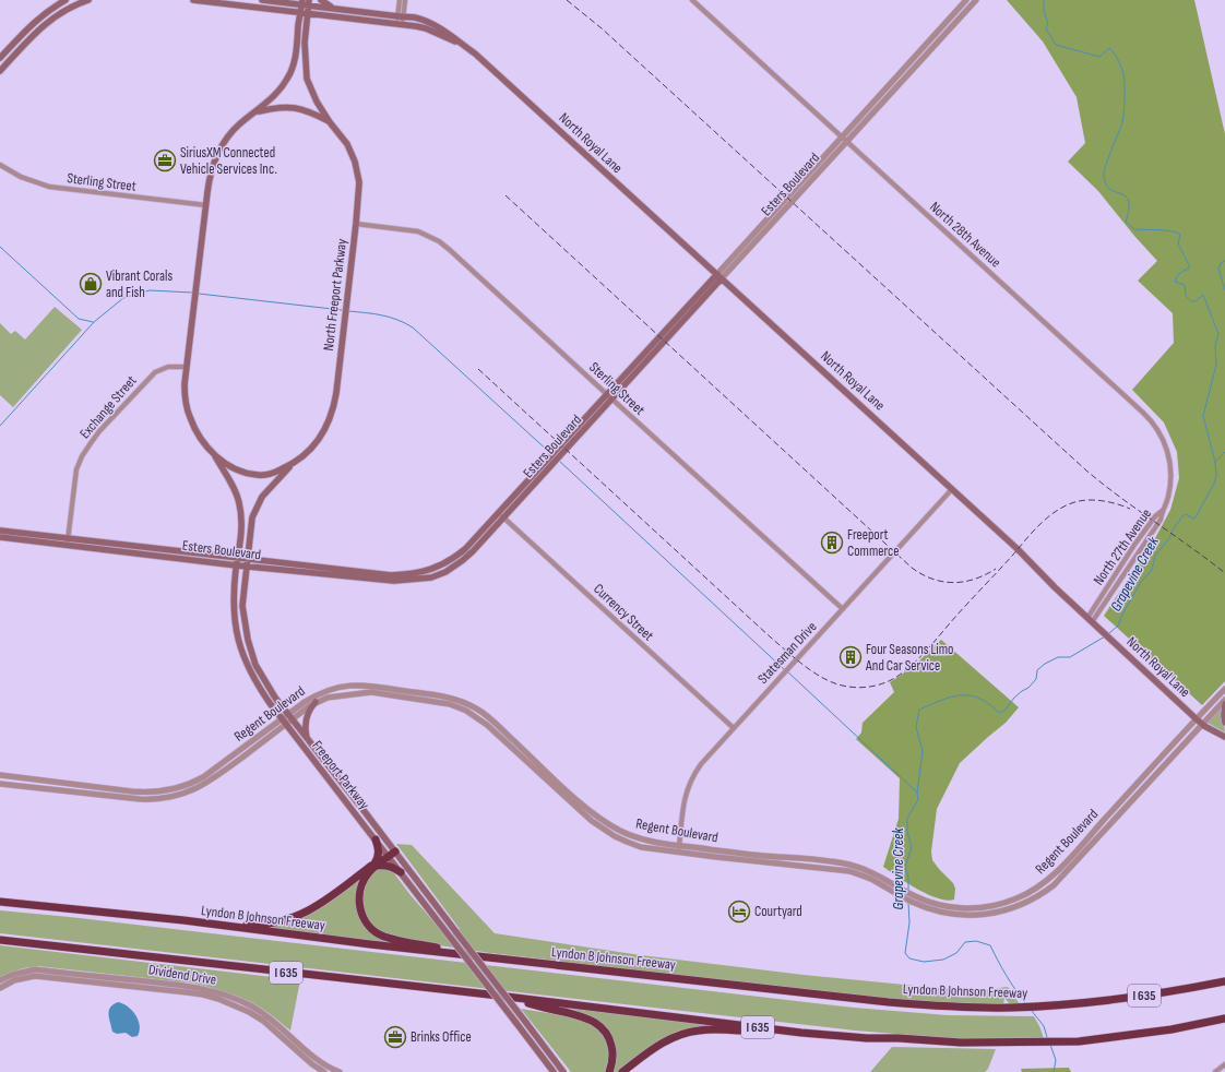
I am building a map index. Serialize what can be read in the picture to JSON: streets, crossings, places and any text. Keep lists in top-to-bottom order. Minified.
{"streets":{"highway":["Lyndon B Johnson Freeway","I 635"],"main road":["North Royal Lane","Esters Boulevard","North Freeport Parkway","Freeport Parkway"],"street":["Sterling Street","North 28th Avenue","Exchange Street","North 27th Avenue","Currency Street","Statesman Drive","Regent Boulevard","Dividend Drive"]},"crossings":[["North Royal Lane","Esters Boulevard"],["North Royal Lane","North 27th Avenue"],["North Royal Lane","Statesman Drive"],["North Royal Lane","Regent Boulevard"],["Sterling Street","Esters Boulevard"],["Sterling Street","North Freeport Parkway"],["Sterling Street","Statesman Drive"],["Esters Boulevard","North 28th Avenue"],["Esters Boulevard","Exchange Street"],["Esters Boulevard","Currency Street"],["Esters Boulevard","Freeport Parkway"],["North 28th Avenue","North 27th Avenue"],["North Freeport Parkway","Freeport Parkway"],["Currency Street","Statesman Drive"],["Statesman Drive","Regent Boulevard"],["Regent Boulevard","Freeport Parkway"]],"water":["Grapevine Creek"],"places":{"office":["SiriusXM Connected Vehicle Services Inc.","Brinks Office"],"shop":["Vibrant Corals and Fish"],"building":["Freeport Commerce","Four Seasons Limo And Car Service"],"hotel":["Courtyard"]}}
